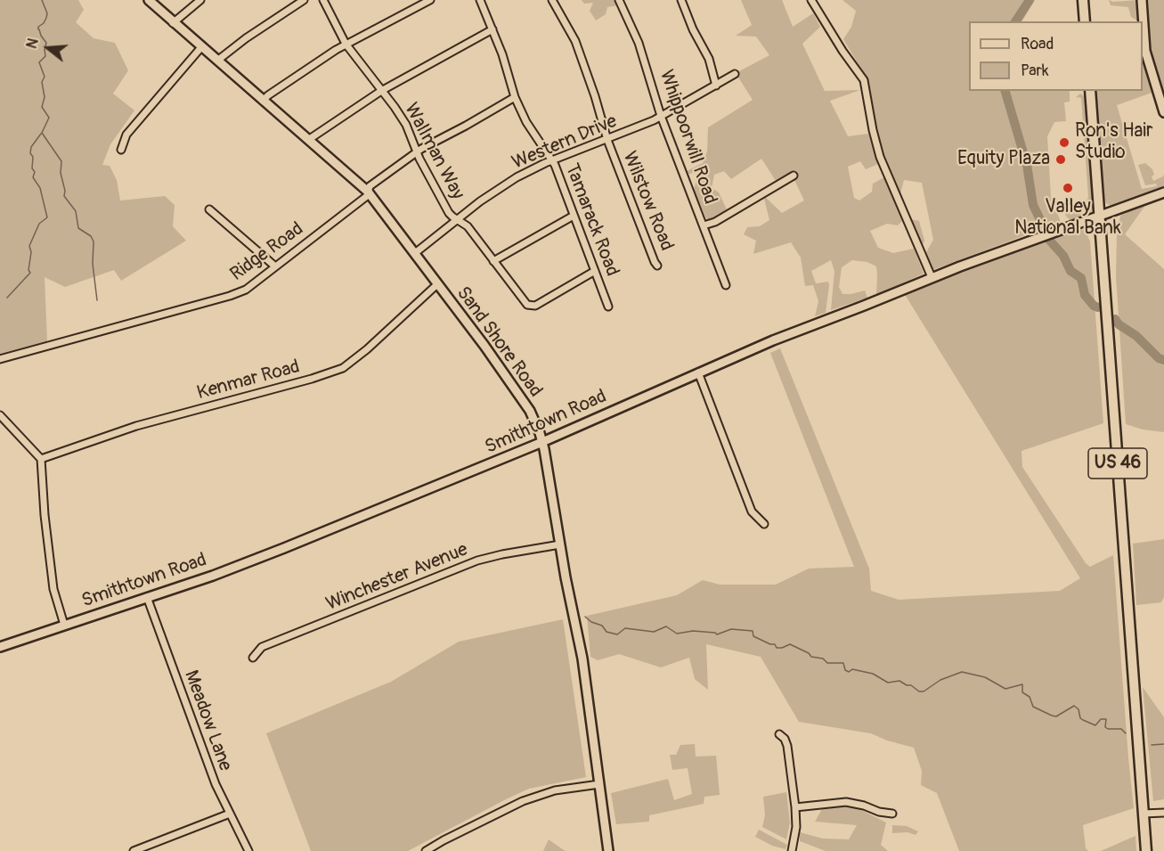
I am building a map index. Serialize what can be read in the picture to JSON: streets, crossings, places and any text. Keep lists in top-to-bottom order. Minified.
{"streets":{"main road":["US 46"],"street":["Whippoorwill Road","Western Drive","Wallman Way","Wilstow Road","Tamarack Road","Ridge Road","Sand Shore Road","Kenmar Road","Smithtown Road","Winchester Avenue","Meadow Lane"]},"crossings":[["Whippoorwill Road","Western Drive"],["Western Drive","Wallman Way"],["Western Drive","Wilstow Road"],["Western Drive","Tamarack Road"],["Western Drive","Sand Shore Road"],["Wallman Way","Tamarack Road"],["Wallman Way","Ridge Road"],["Tamarack Road","Ridge Road"],["Ridge Road","Sand Shore Road"],["Sand Shore Road","Kenmar Road"],["Sand Shore Road","Smithtown Road"],["Sand Shore Road","Winchester Avenue"],["Smithtown Road","US 46"],["Smithtown Road","Meadow Lane"]],"places":["Ron's Hair Studio","Equity Plaza","Valley National Bank"],"legend":["Road","Park"],"north":"left"}
